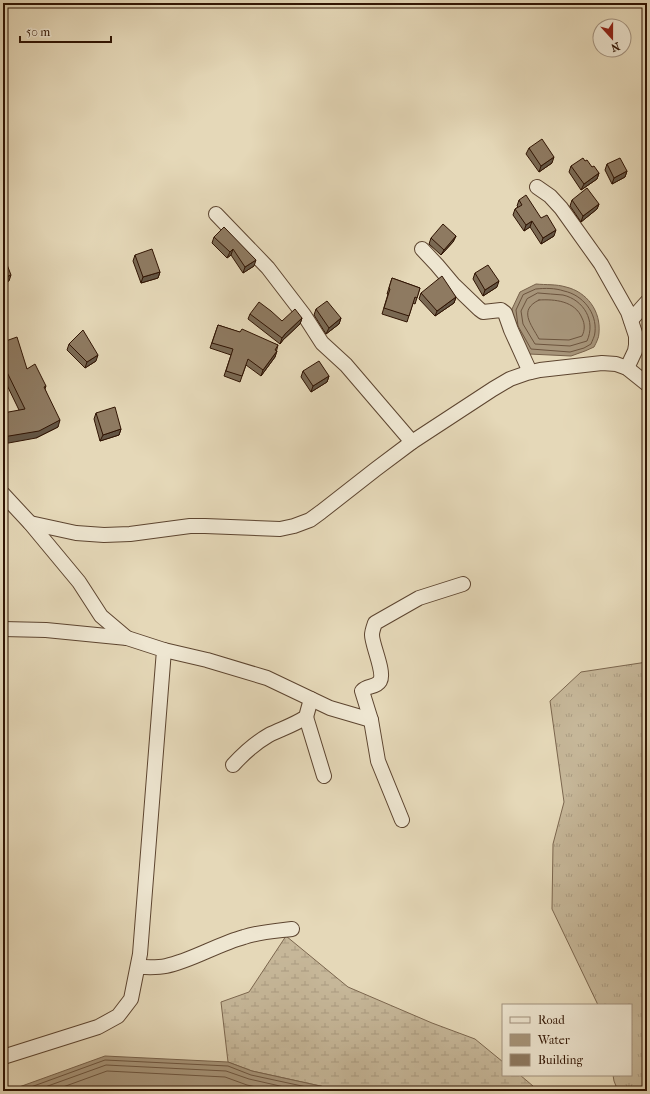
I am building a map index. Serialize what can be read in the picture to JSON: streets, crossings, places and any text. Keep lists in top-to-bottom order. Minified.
{"legend":["Road","Water","Building"],"scale_bar":"50 m","north":"bottom"}
